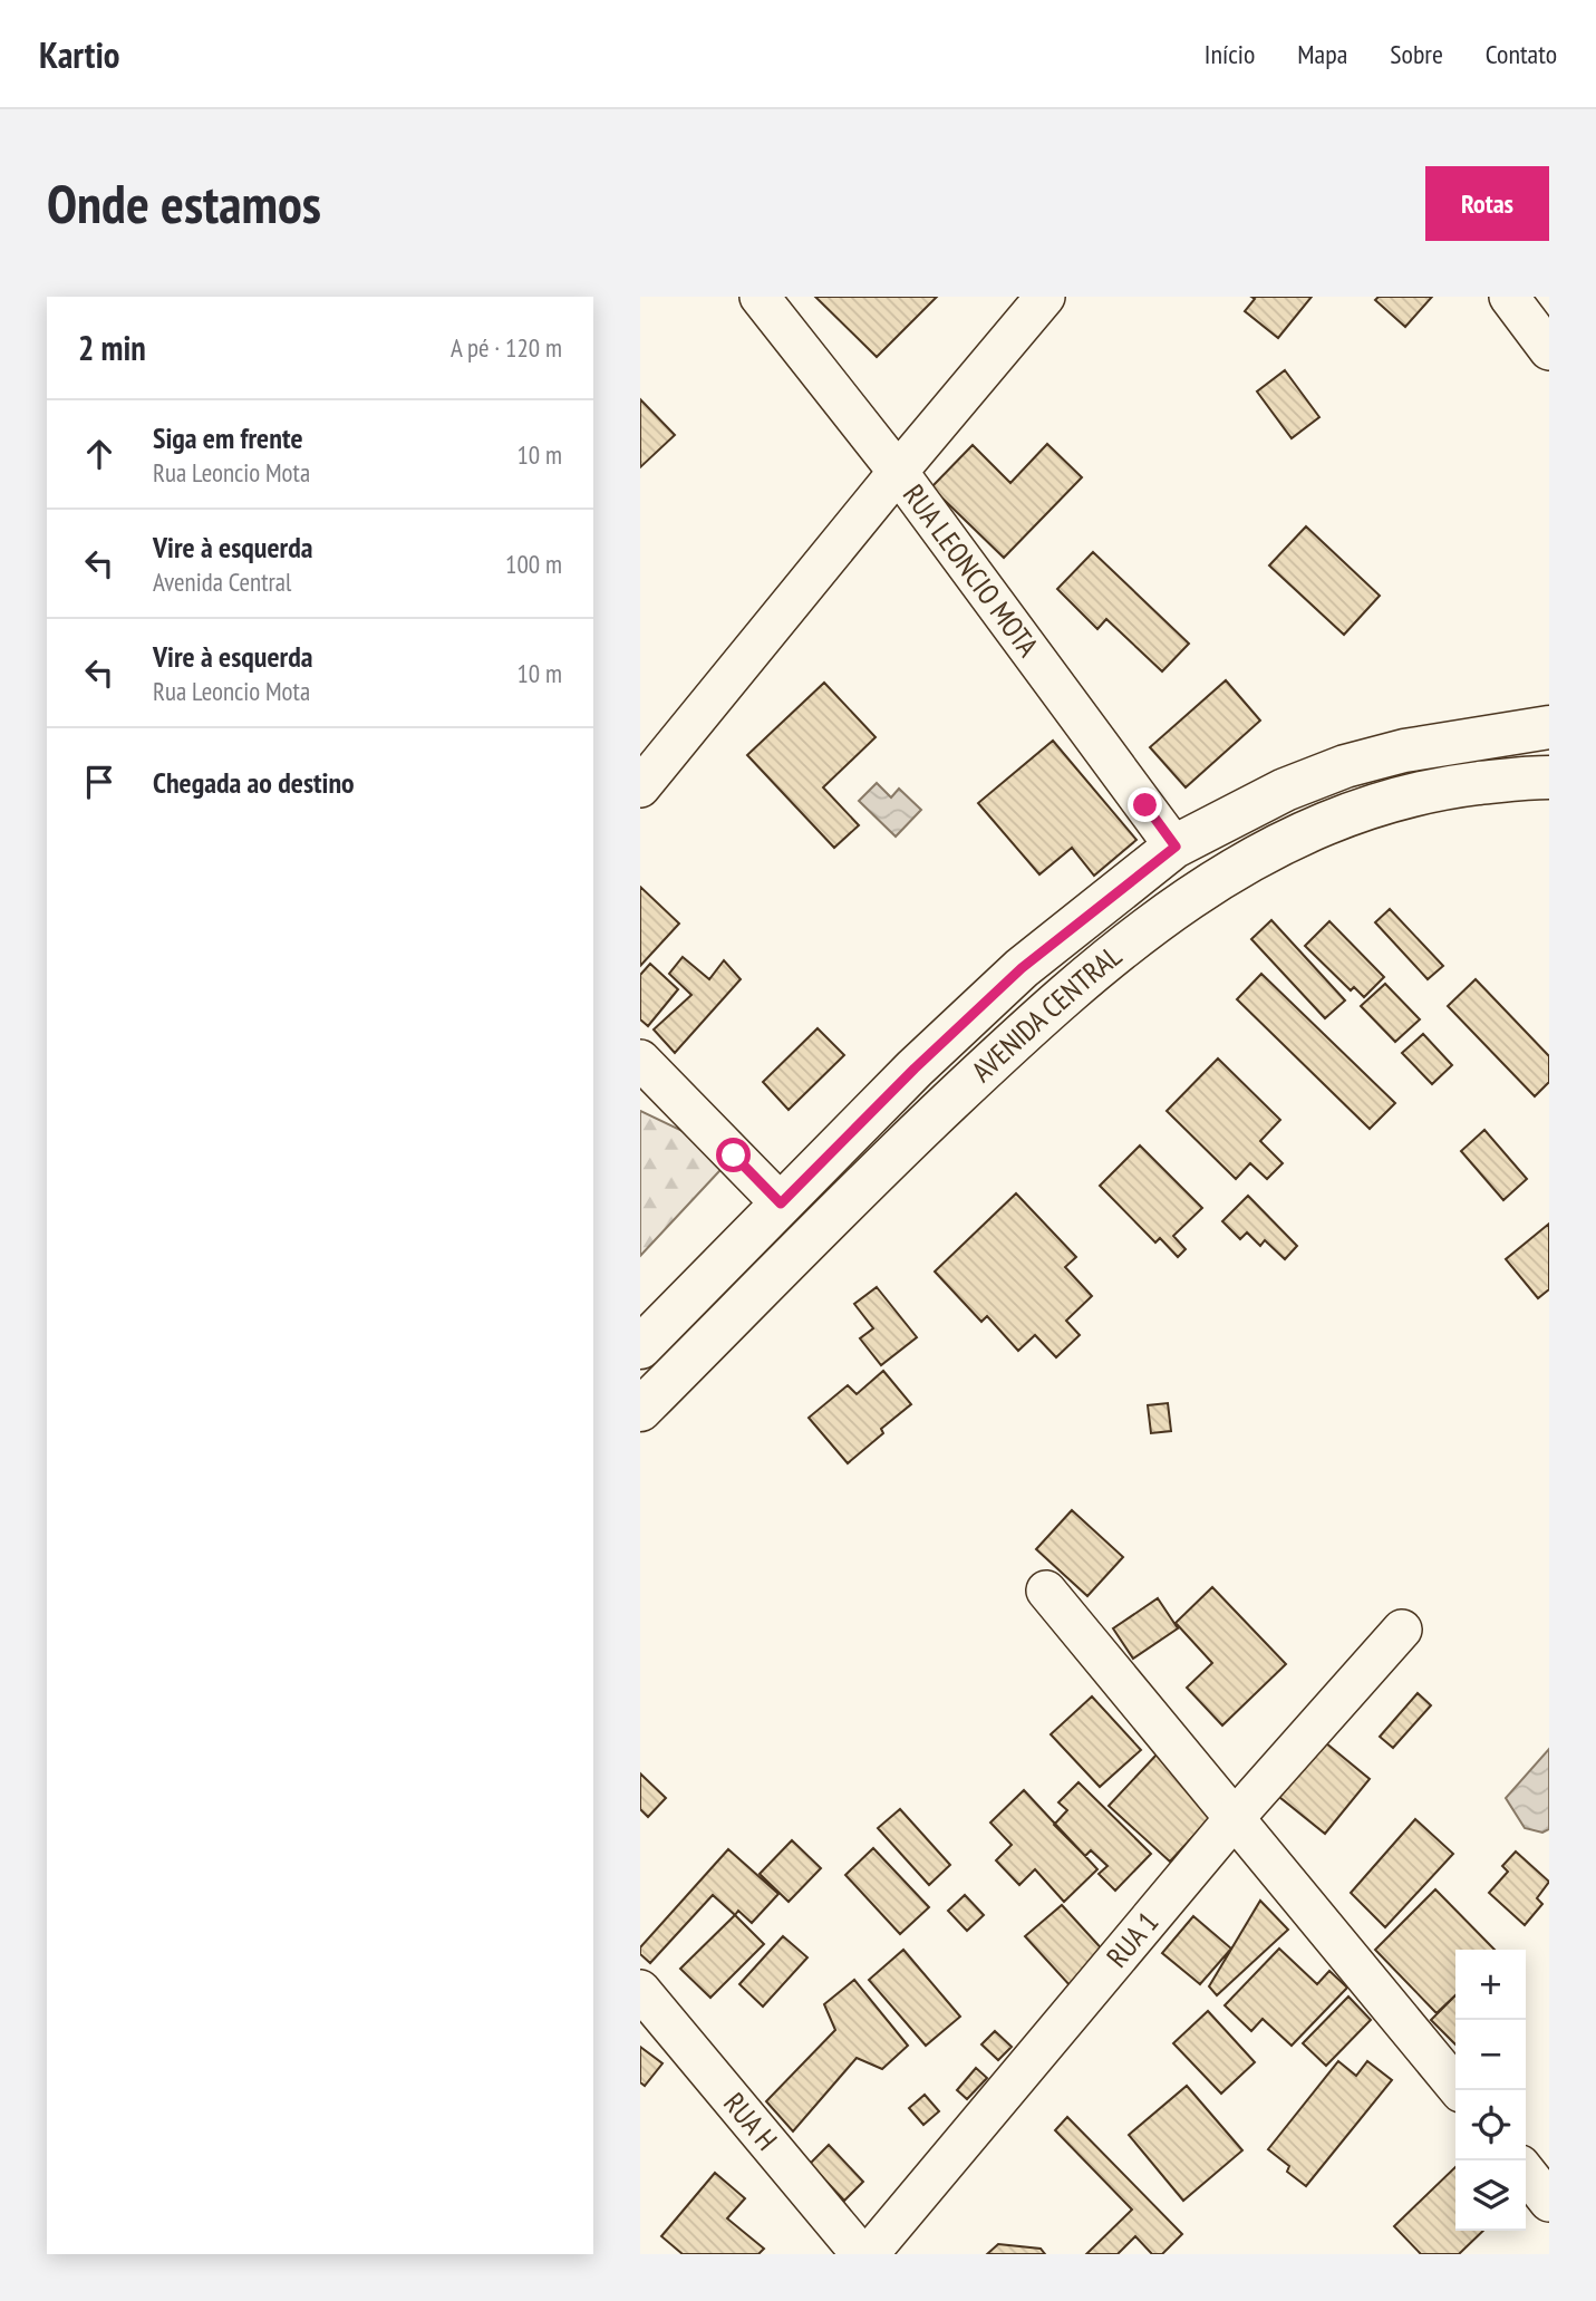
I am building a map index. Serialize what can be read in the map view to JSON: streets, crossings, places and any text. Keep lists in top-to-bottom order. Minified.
{"streets":{"main road":["AVENIDA CENTRAL"],"street":["RUA LEONCIO MOTA","RUA 1","RUA H"]},"crossings":[["RUA LEONCIO MOTA","AVENIDA CENTRAL"]],"page":{"header":"Kartio","nav":["Início","Mapa","Sobre","Contato"],"buttons":"Rotas","title":"Onde estamos","heading":["2 min","A pé · 120 m"],"list":[["Siga em frente","Rua Leoncio Mota","10 m"],["Vire à esquerda","Avenida Central","100 m"],["Vire à esquerda","Rua Leoncio Mota","10 m"],"Chegada ao destino"],"map_buttons":["+","−"]}}
